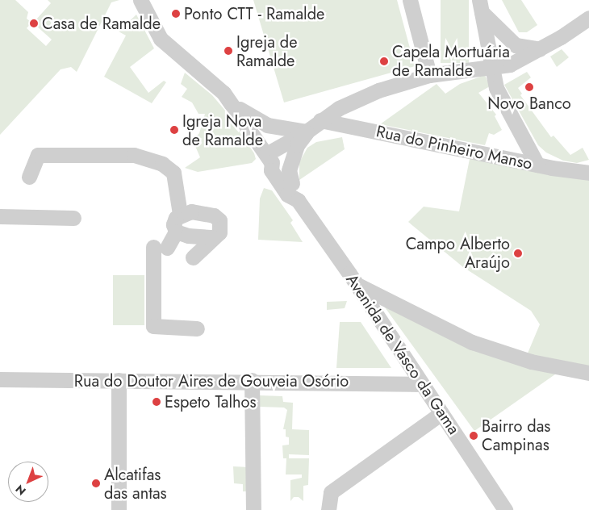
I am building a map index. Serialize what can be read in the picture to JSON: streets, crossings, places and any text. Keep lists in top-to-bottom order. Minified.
{"streets":{"street":["Rua do Pinheiro Manso","Avenida de Vasco da Gama","Rua do Doutor Aires de Gouveia Osório"]},"crossings":[["Avenida de Vasco da Gama","Rua do Doutor Aires de Gouveia Osório"]],"places":["Ponto CTT - Ramalde","Casa de Ramalde","Igreja de Ramalde","Capela Mortuária de Ramalde","Novo Banco","Igreja Nova de Ramalde","Campo Alberto Araújo","Espeto Talhos","Bairro das Campinas","Alcatifas das antas"],"north":"bottom left"}
